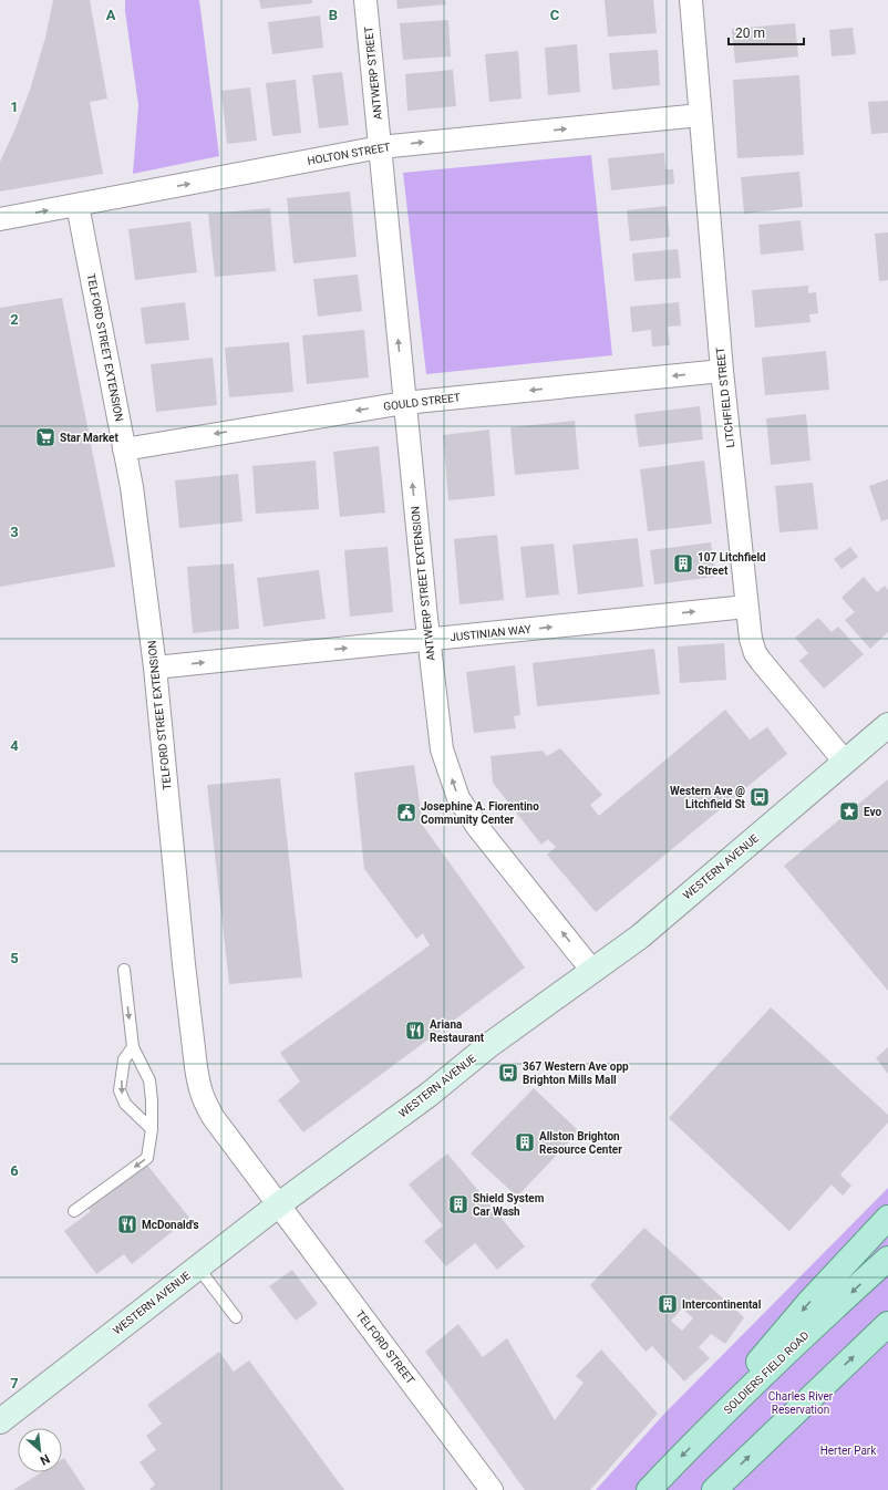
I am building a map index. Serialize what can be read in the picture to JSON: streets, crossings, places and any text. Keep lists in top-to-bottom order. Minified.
{"streets":{"main road":["WESTERN AVENUE","SOLDIERS FIELD ROAD"],"street":["ANTWERP STREET","HOLTON STREET","TELFORD STREET EXTENSION","LITCHFIELD STREET","GOULD STREET","ANTWERP STREET EXTENSION","JUSTINIAN WAY","TELFORD STREET"]},"crossings":[["ANTWERP STREET","HOLTON STREET"],["ANTWERP STREET","ANTWERP STREET EXTENSION"],["HOLTON STREET","TELFORD STREET EXTENSION"],["HOLTON STREET","LITCHFIELD STREET"],["HOLTON STREET","ANTWERP STREET EXTENSION"],["TELFORD STREET EXTENSION","GOULD STREET"],["TELFORD STREET EXTENSION","JUSTINIAN WAY"],["TELFORD STREET EXTENSION","WESTERN AVENUE"],["TELFORD STREET EXTENSION","TELFORD STREET"],["LITCHFIELD STREET","GOULD STREET"],["LITCHFIELD STREET","JUSTINIAN WAY"],["LITCHFIELD STREET","WESTERN AVENUE"],["GOULD STREET","ANTWERP STREET EXTENSION"],["ANTWERP STREET EXTENSION","JUSTINIAN WAY"],["ANTWERP STREET EXTENSION","WESTERN AVENUE"],["WESTERN AVENUE","TELFORD STREET"]],"one_way":["HOLTON STREET","GOULD STREET","ANTWERP STREET EXTENSION","JUSTINIAN WAY"],"parks":["Charles River Reservation","Herter Park"],"places":{"supermarket":["Star Market"],"building":["107 Litchfield Street","Allston Brighton Resource Center","Shield System Car Wash","Intercontinental"],"bus stop":["Western Ave @ Litchfield St","367 Western Ave opp Brighton Mills Mall"],"place":["Evo"],"public building":["Josephine A. Fiorentino Community Center"],"restaurant":["Ariana Restaurant","McDonald's"]},"scale_bar":"20 m","north":"bottom right","grid":{"columns":["A","B","C"],"rows":["1","2","3","4","5","6","7"]}}
